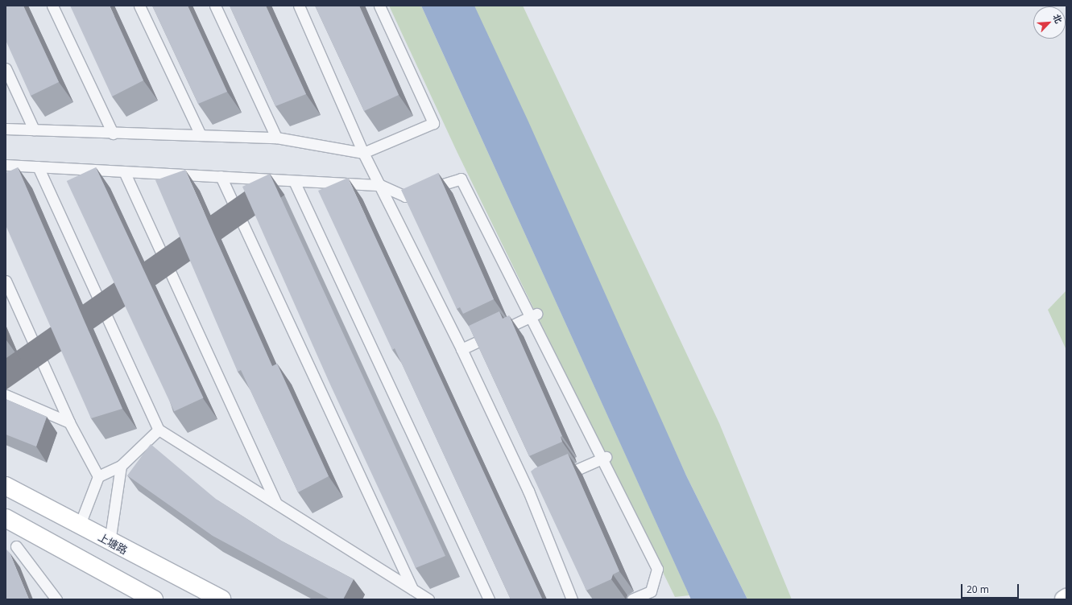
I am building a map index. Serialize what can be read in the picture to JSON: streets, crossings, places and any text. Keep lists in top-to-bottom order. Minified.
{"streets":{"main road":["上塘路"]},"scale_bar":"20 m","north":"top right"}
